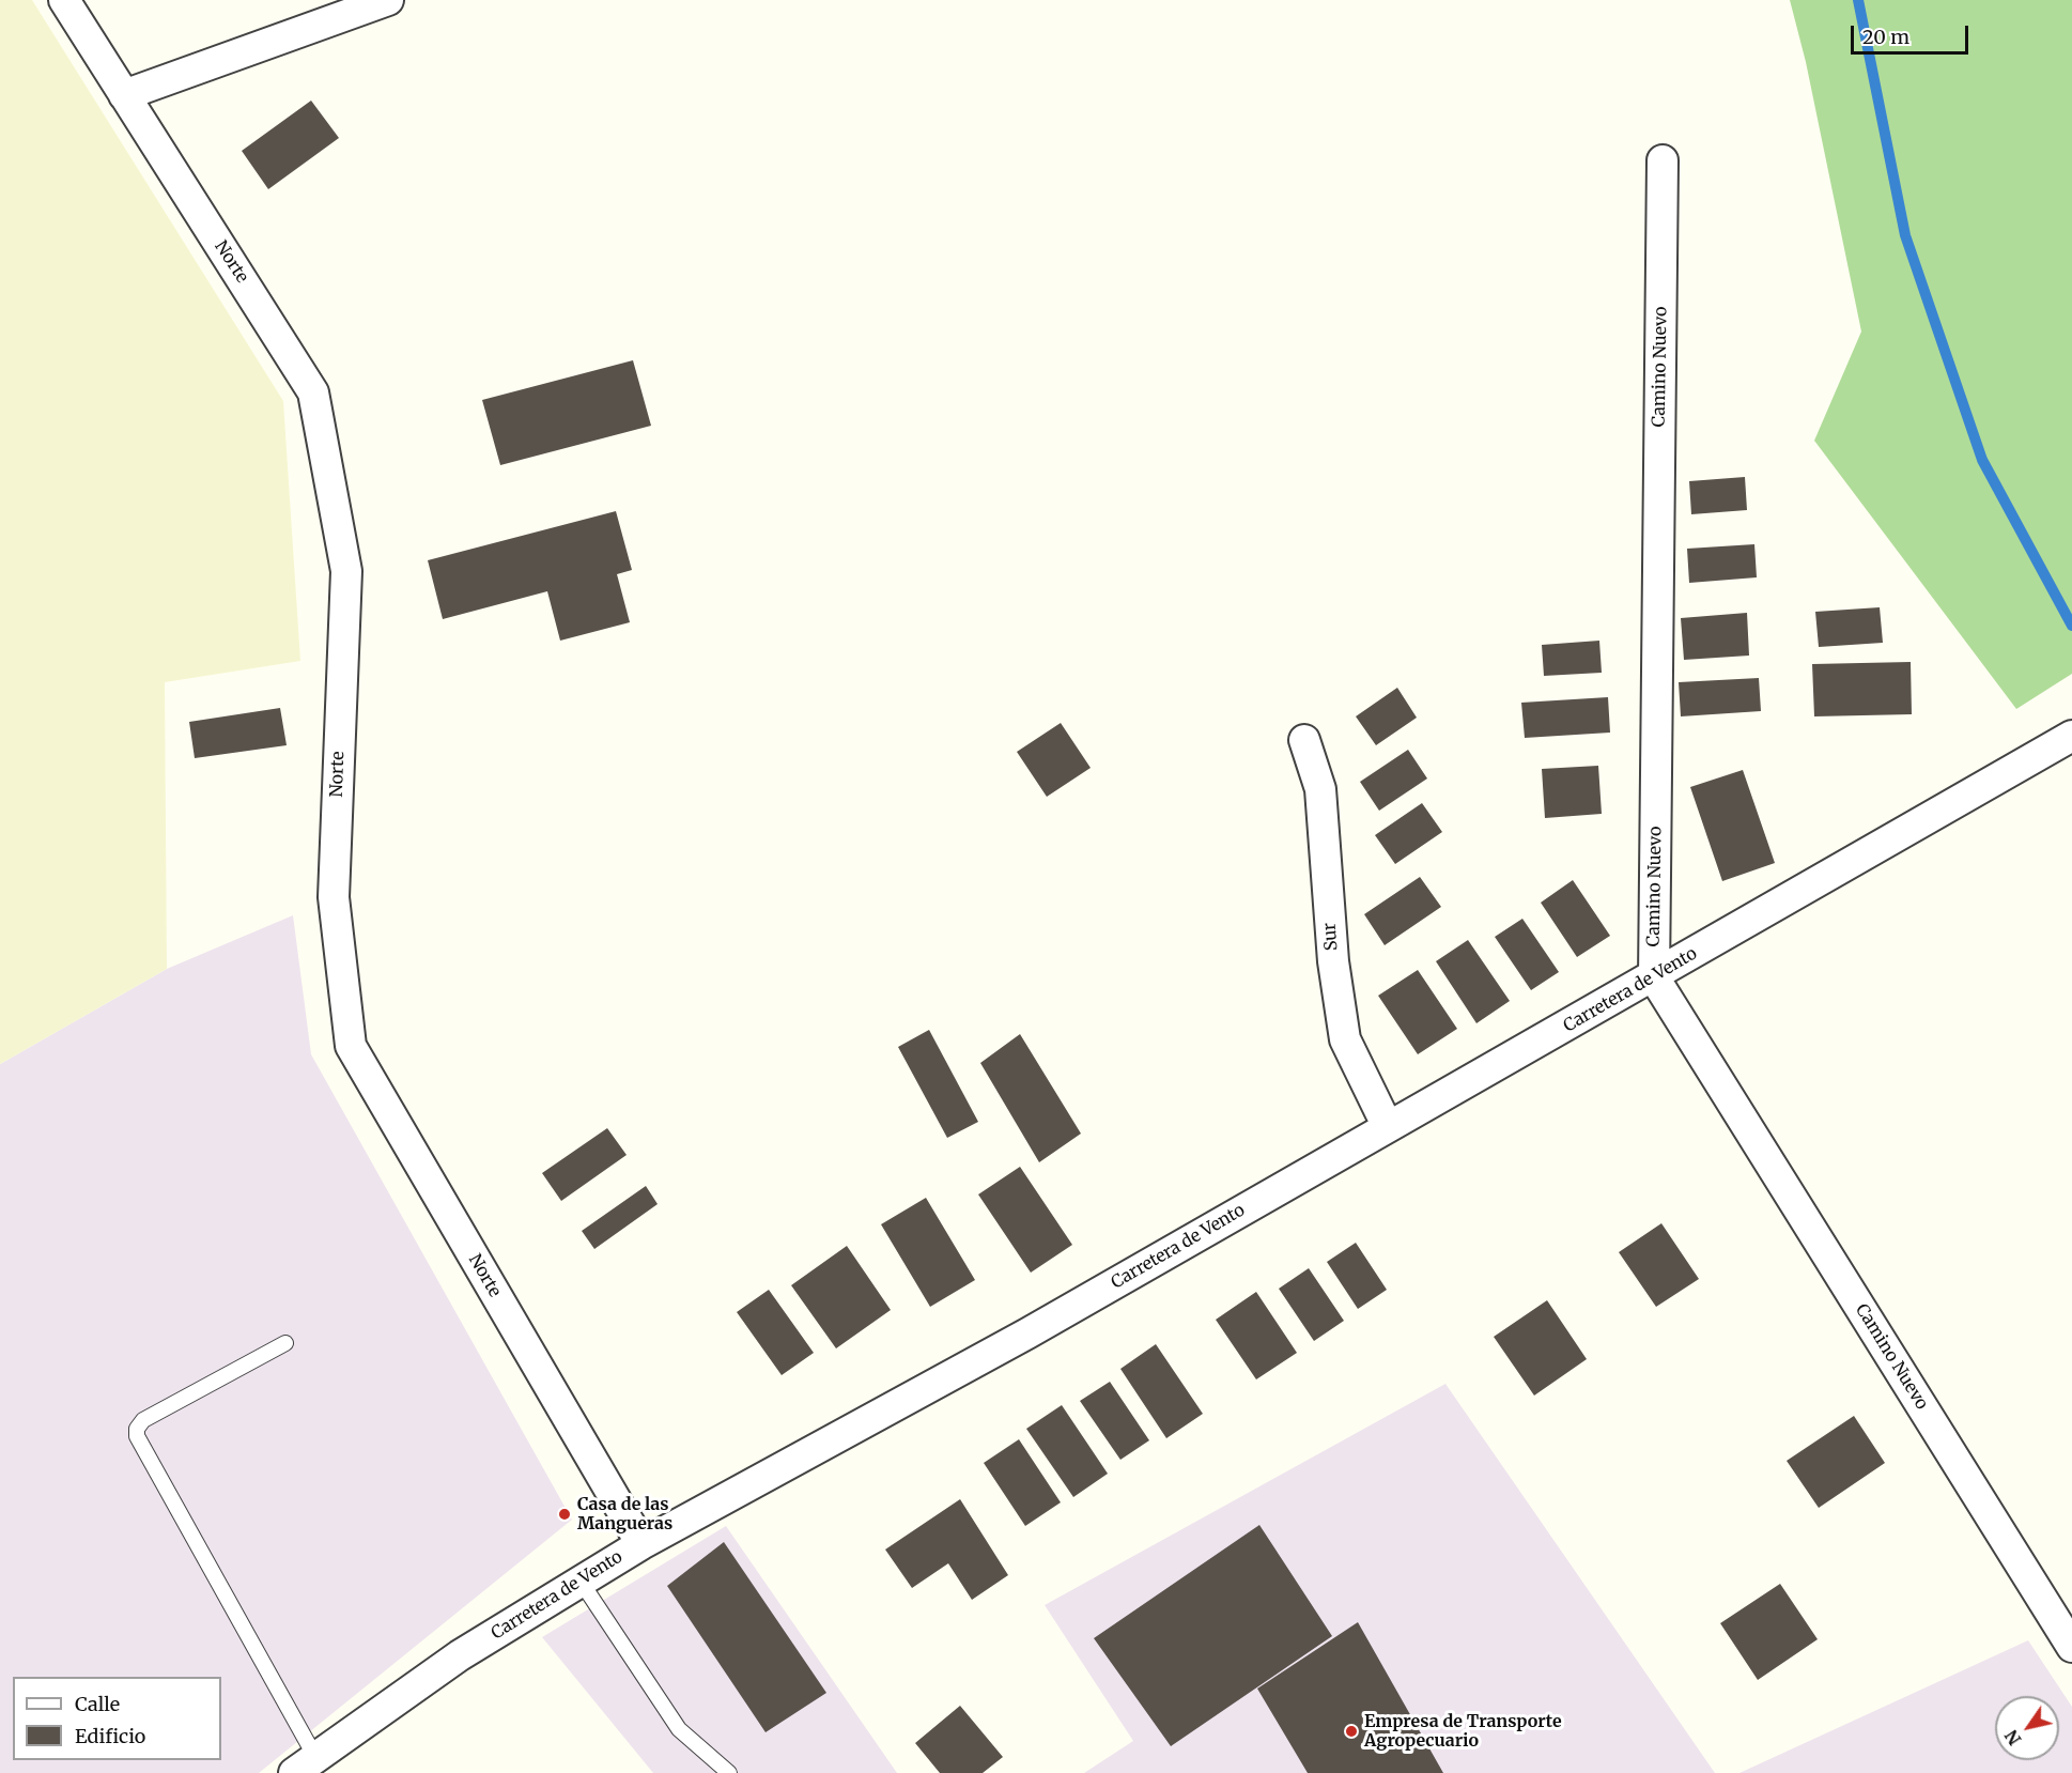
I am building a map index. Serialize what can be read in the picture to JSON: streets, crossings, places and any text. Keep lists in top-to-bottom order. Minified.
{"streets":{"street":["Norte","Camino Nuevo","Sur","Carretera de Vento"]},"crossings":[["Norte","Carretera de Vento"],["Camino Nuevo","Carretera de Vento"],["Sur","Carretera de Vento"]],"places":["Casa de las Mangueras","Empresa de Transporte Agropecuario"],"legend":["Calle","Edificio"],"scale_bar":"20 m","north":"bottom left"}
